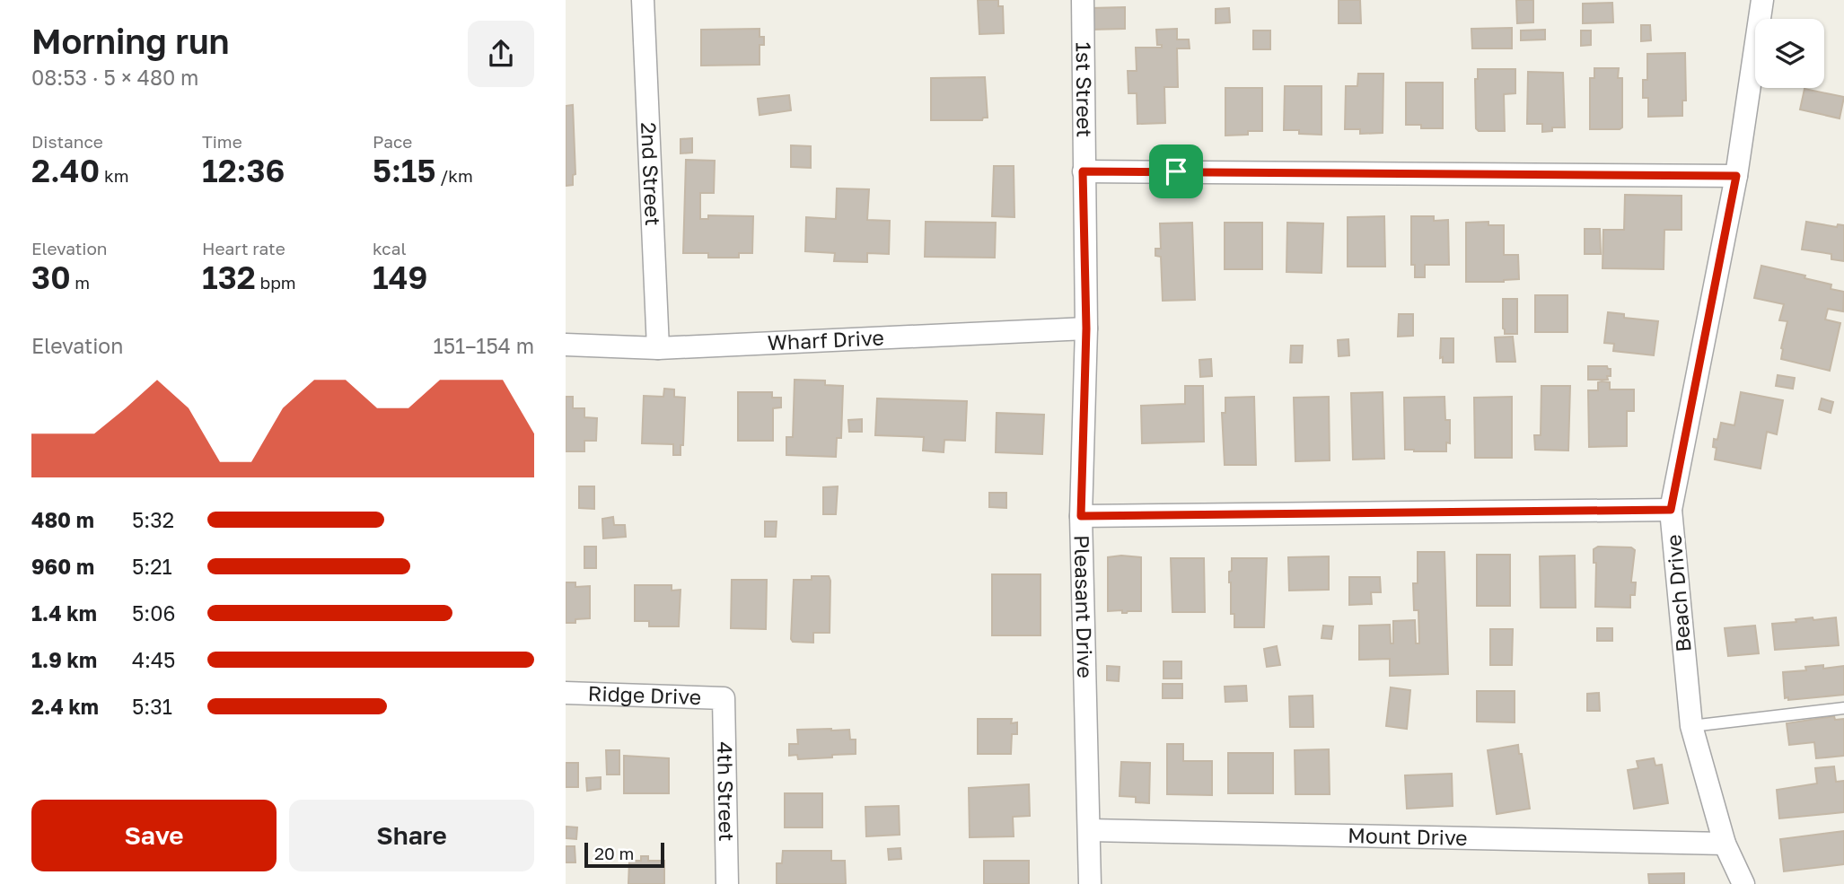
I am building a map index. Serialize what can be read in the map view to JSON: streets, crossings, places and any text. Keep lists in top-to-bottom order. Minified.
{"streets":{"street":["1st Street","2nd Street","Wharf Drive","Beach Drive","Pleasant Drive","Ridge Drive","4th Street","Mount Drive"]},"crossings":[["1st Street","Wharf Drive"],["1st Street","Pleasant Drive"],["2nd Street","Wharf Drive"],["Wharf Drive","Pleasant Drive"],["Beach Drive","Mount Drive"],["Pleasant Drive","Mount Drive"],["Ridge Drive","4th Street"]],"scale_bar":"20 m","page":{"heading":["Morning run","08:53 · 5 × 480 m"],"stats":[["Distance","2.40 km"],["Time","12:36"],["Pace","5:15 /km"],["Elevation","30 m"],["Heart rate","132 bpm"],["kcal","149"]],"chart":["Elevation","151–154 m"],"list":[{"name":"480 m","note":"5:32"},{"name":"960 m","note":"5:21"},{"name":"1.4 km","note":"5:06"},{"name":"1.9 km","note":"4:45"},{"name":"2.4 km","note":"5:31"}],"buttons":["Save","Share"],"scale":"20 m"}}
